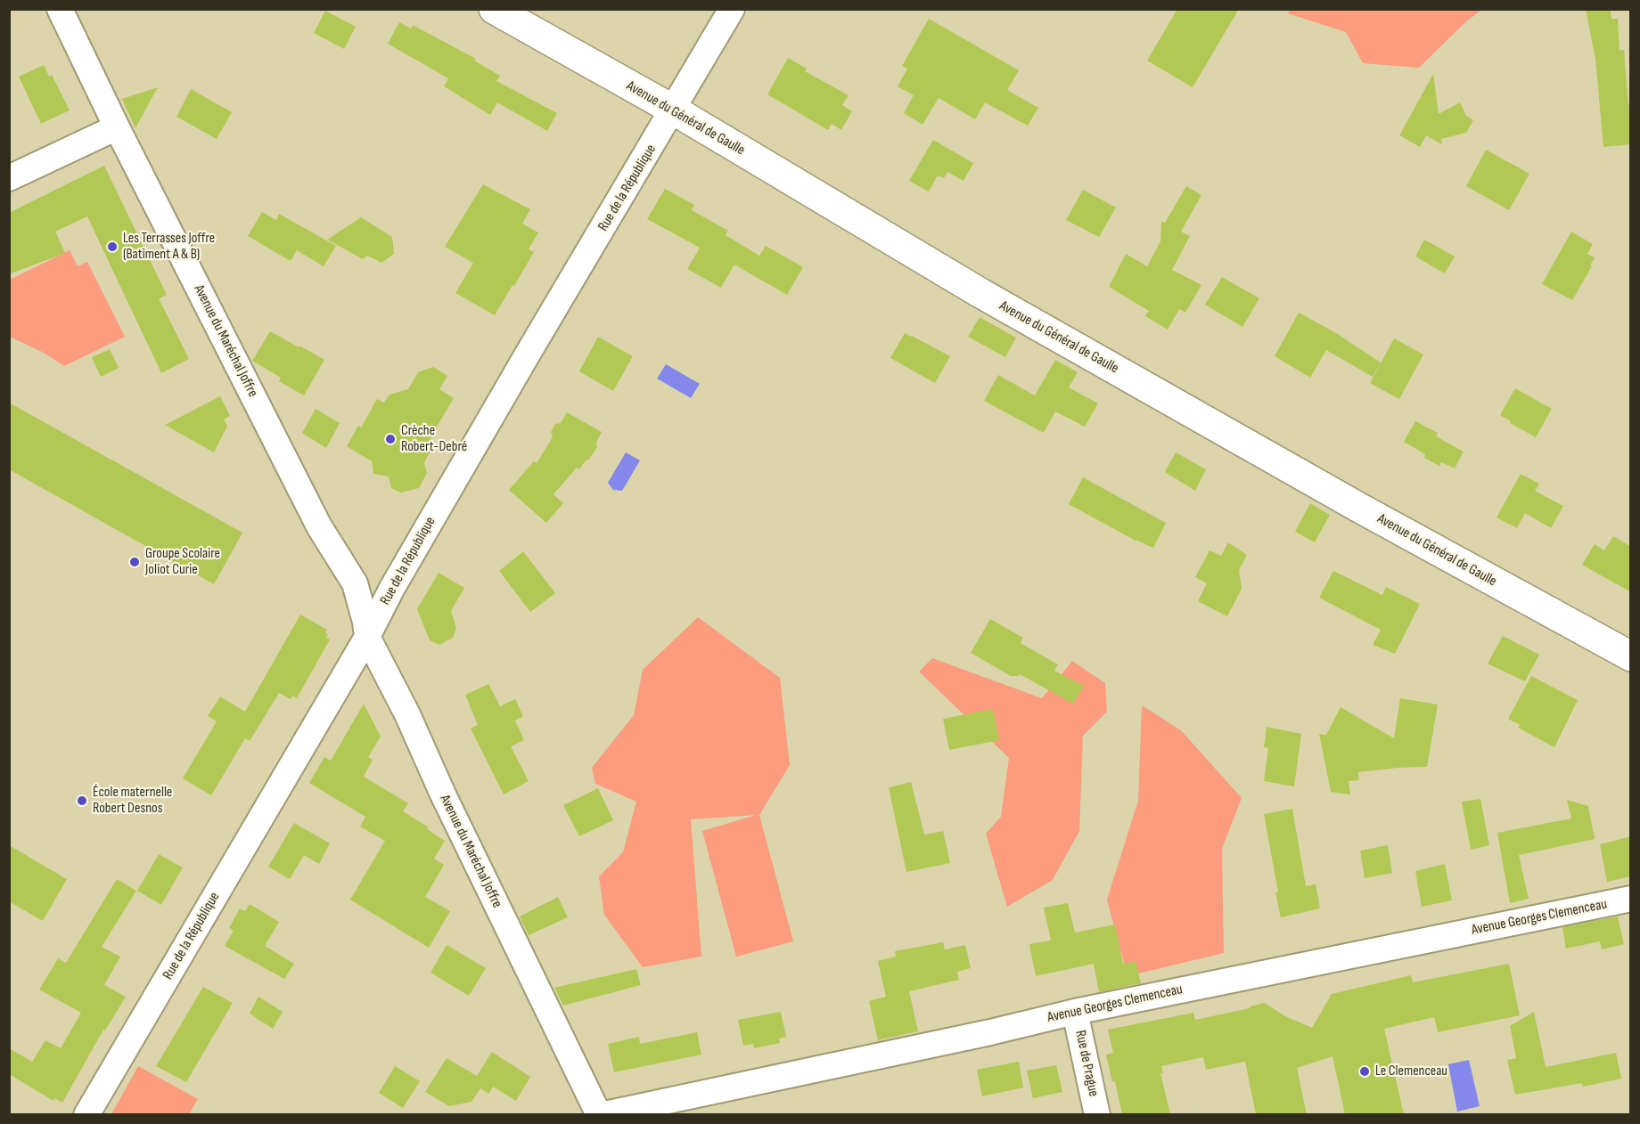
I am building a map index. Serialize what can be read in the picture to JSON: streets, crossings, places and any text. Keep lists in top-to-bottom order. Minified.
{"streets":{"street":["Avenue du Général de Gaulle","Rue de la République","Avenue du Maréchal Joffre","Avenue Georges Clemenceau","Rue de Prague"]},"crossings":[["Avenue du Général de Gaulle","Rue de la République"],["Rue de la République","Avenue du Maréchal Joffre"],["Avenue du Maréchal Joffre","Avenue Georges Clemenceau"],["Avenue Georges Clemenceau","Rue de Prague"]],"places":["Les Terrasses Joffre (Batiment A & B)","Crèche Robert-Debré","Groupe Scolaire Joliot Curie","École maternelle Robert Desnos","Le Clemenceau"]}
